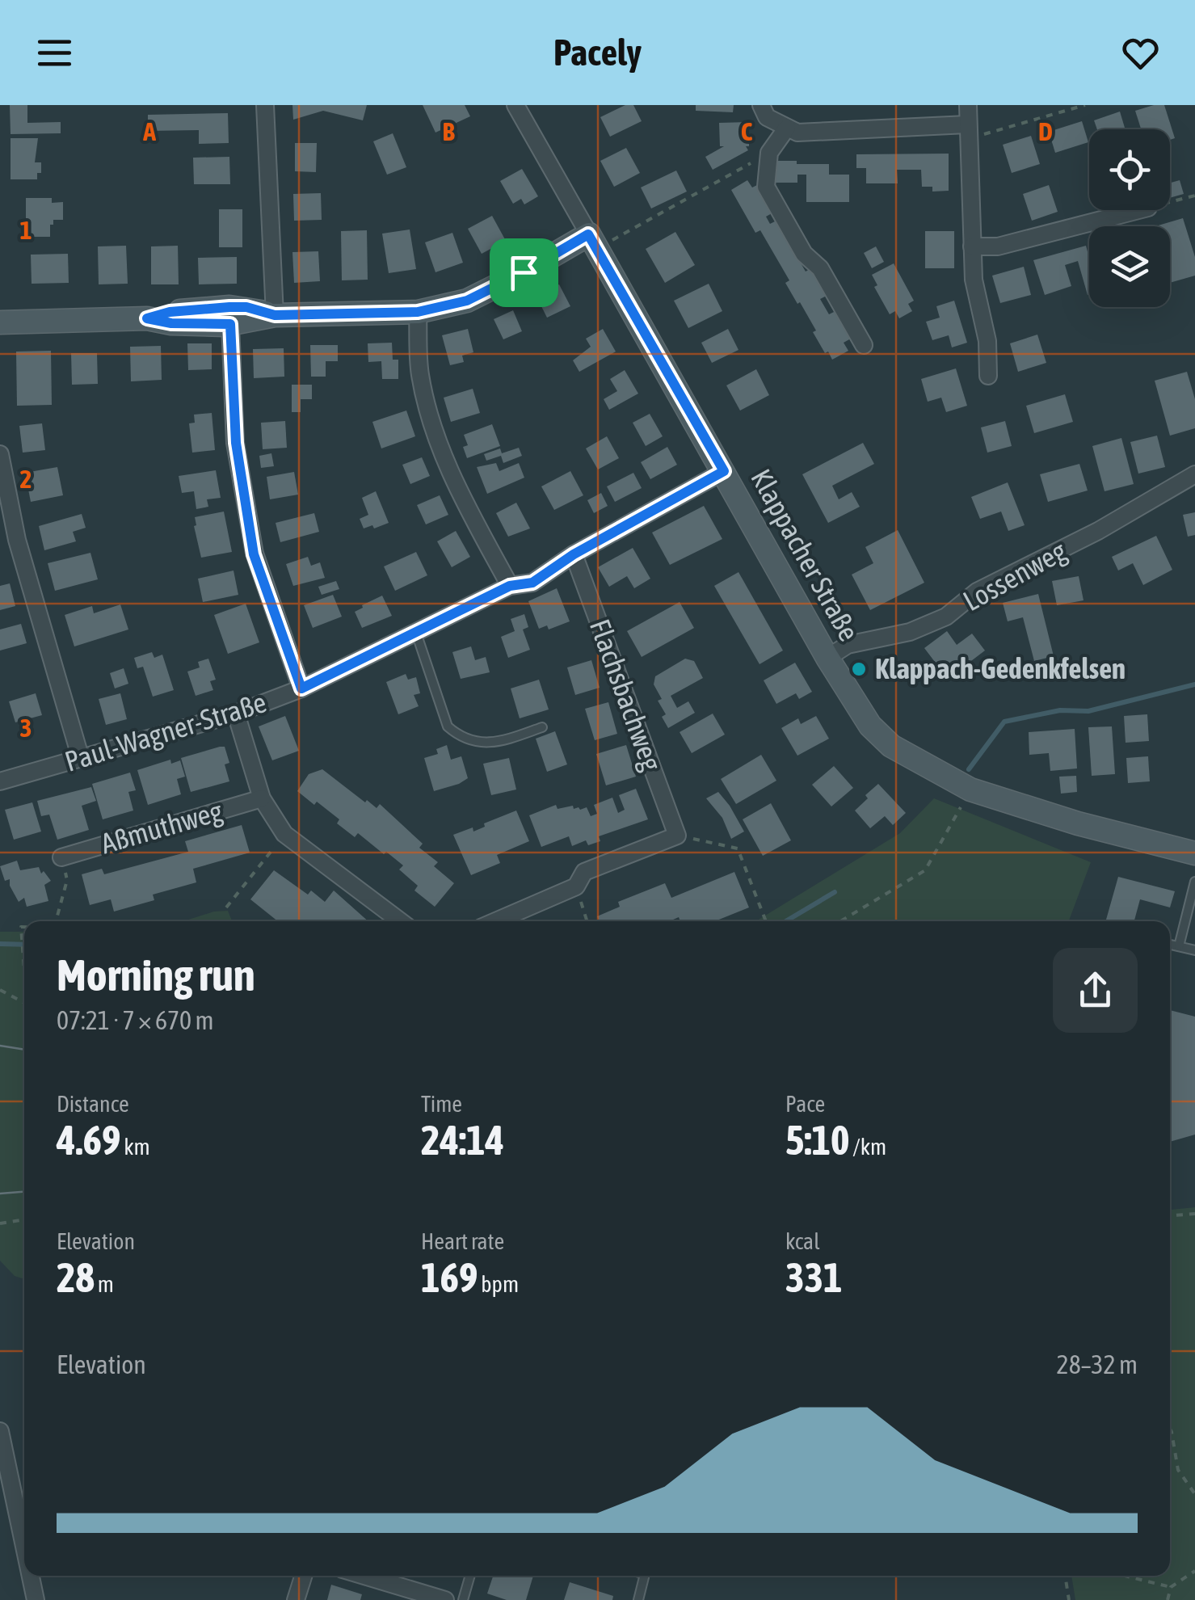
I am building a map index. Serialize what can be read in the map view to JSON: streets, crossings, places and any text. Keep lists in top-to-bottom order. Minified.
{"streets":{"main road":["Klappacher Straße"],"street":["Lossenweg","Flachsbachweg","Paul-Wagner-Straße","Aßmuthweg"]},"crossings":[["Klappacher Straße","Lossenweg"],["Klappacher Straße","Paul-Wagner-Straße"],["Flachsbachweg","Paul-Wagner-Straße"]],"places":["Klappach-Gedenkfelsen"],"page":{"header":"Pacely","heading":["Morning run","07:21 · 7 × 670 m"],"stats":[["Distance","4.69 km"],["Time","24:14"],["Pace","5:10 /km"],["Elevation","28 m"],["Heart rate","169 bpm"],["kcal","331"]],"chart":["Elevation","28–32 m"]},"grid":{"columns":["A","B","C","D"],"rows":["1","2","3"]}}
